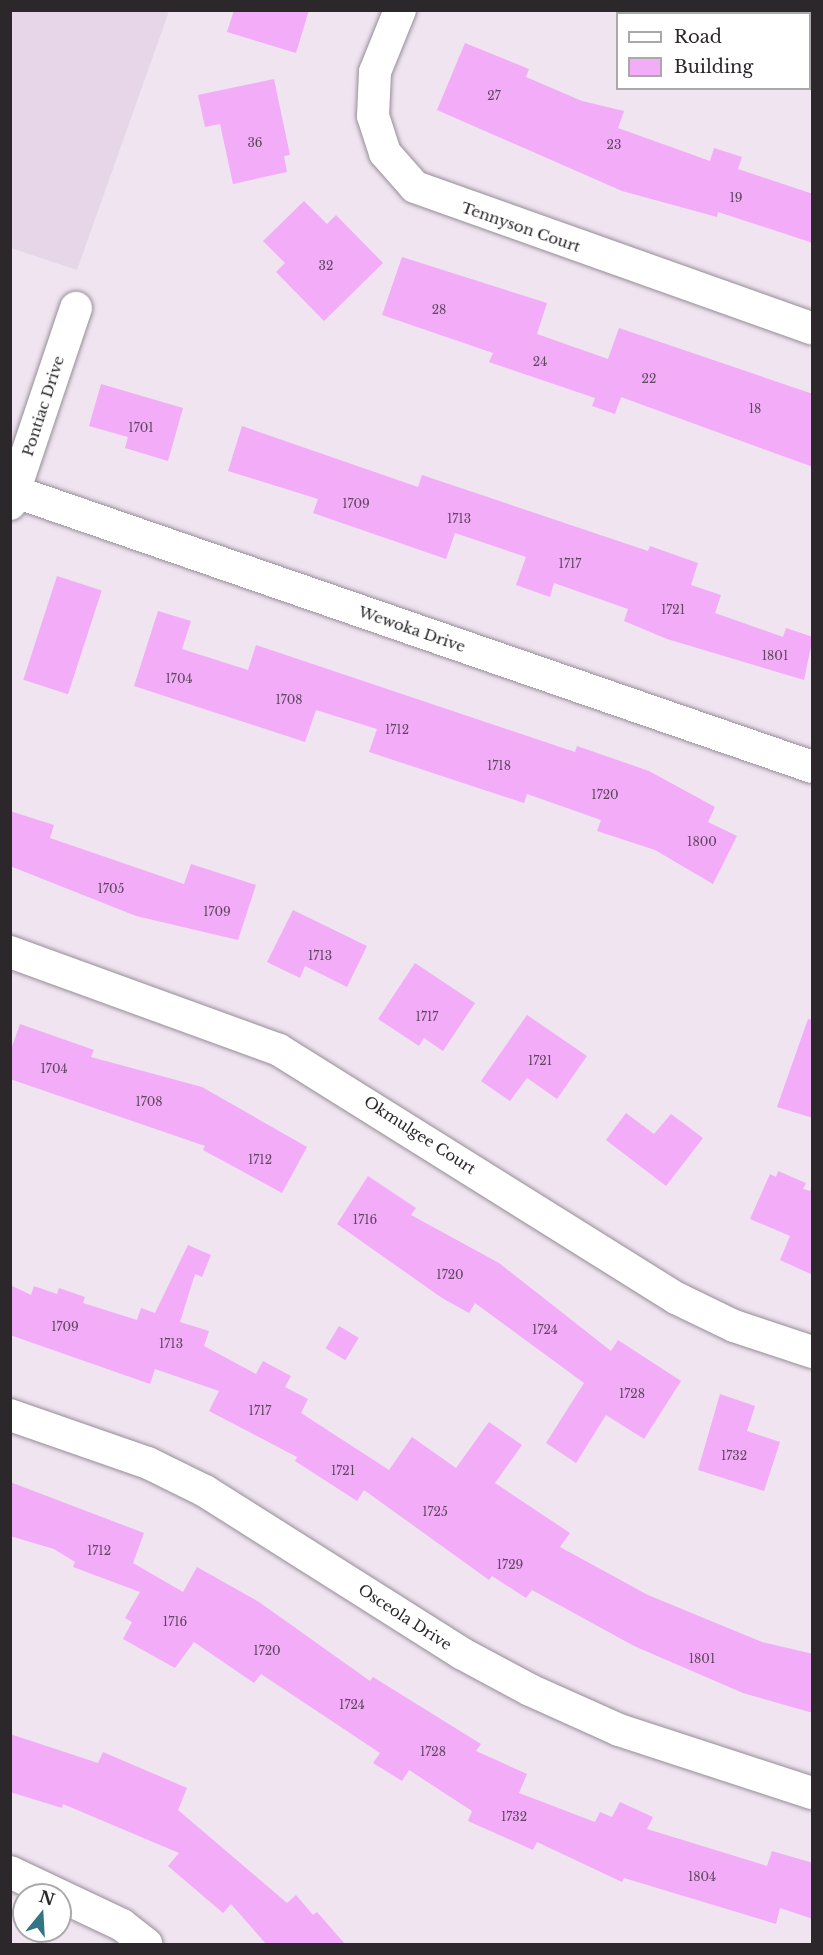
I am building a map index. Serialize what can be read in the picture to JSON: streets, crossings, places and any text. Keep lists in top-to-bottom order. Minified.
{"streets":{"street":["Tennyson Court","Pontiac Drive","Wewoka Drive","Okmulgee Court","Osceola Drive"]},"crossings":[["Pontiac Drive","Wewoka Drive"]],"house_numbers":["27","36","23","19","32","28","24","22","18","1701","1709","1713","1717","1721","1801","1704","1708","1712","1718","1720","1800","1705","1709","1713","1717","1721","1704","1708","1712","1716","1720","1709","1724","1713","1728","1717","1732","1721","1725","1712","1729","1716","1720","1801","1724","1728","1732","1804"],"legend":["Road","Building"],"north":"top"}
